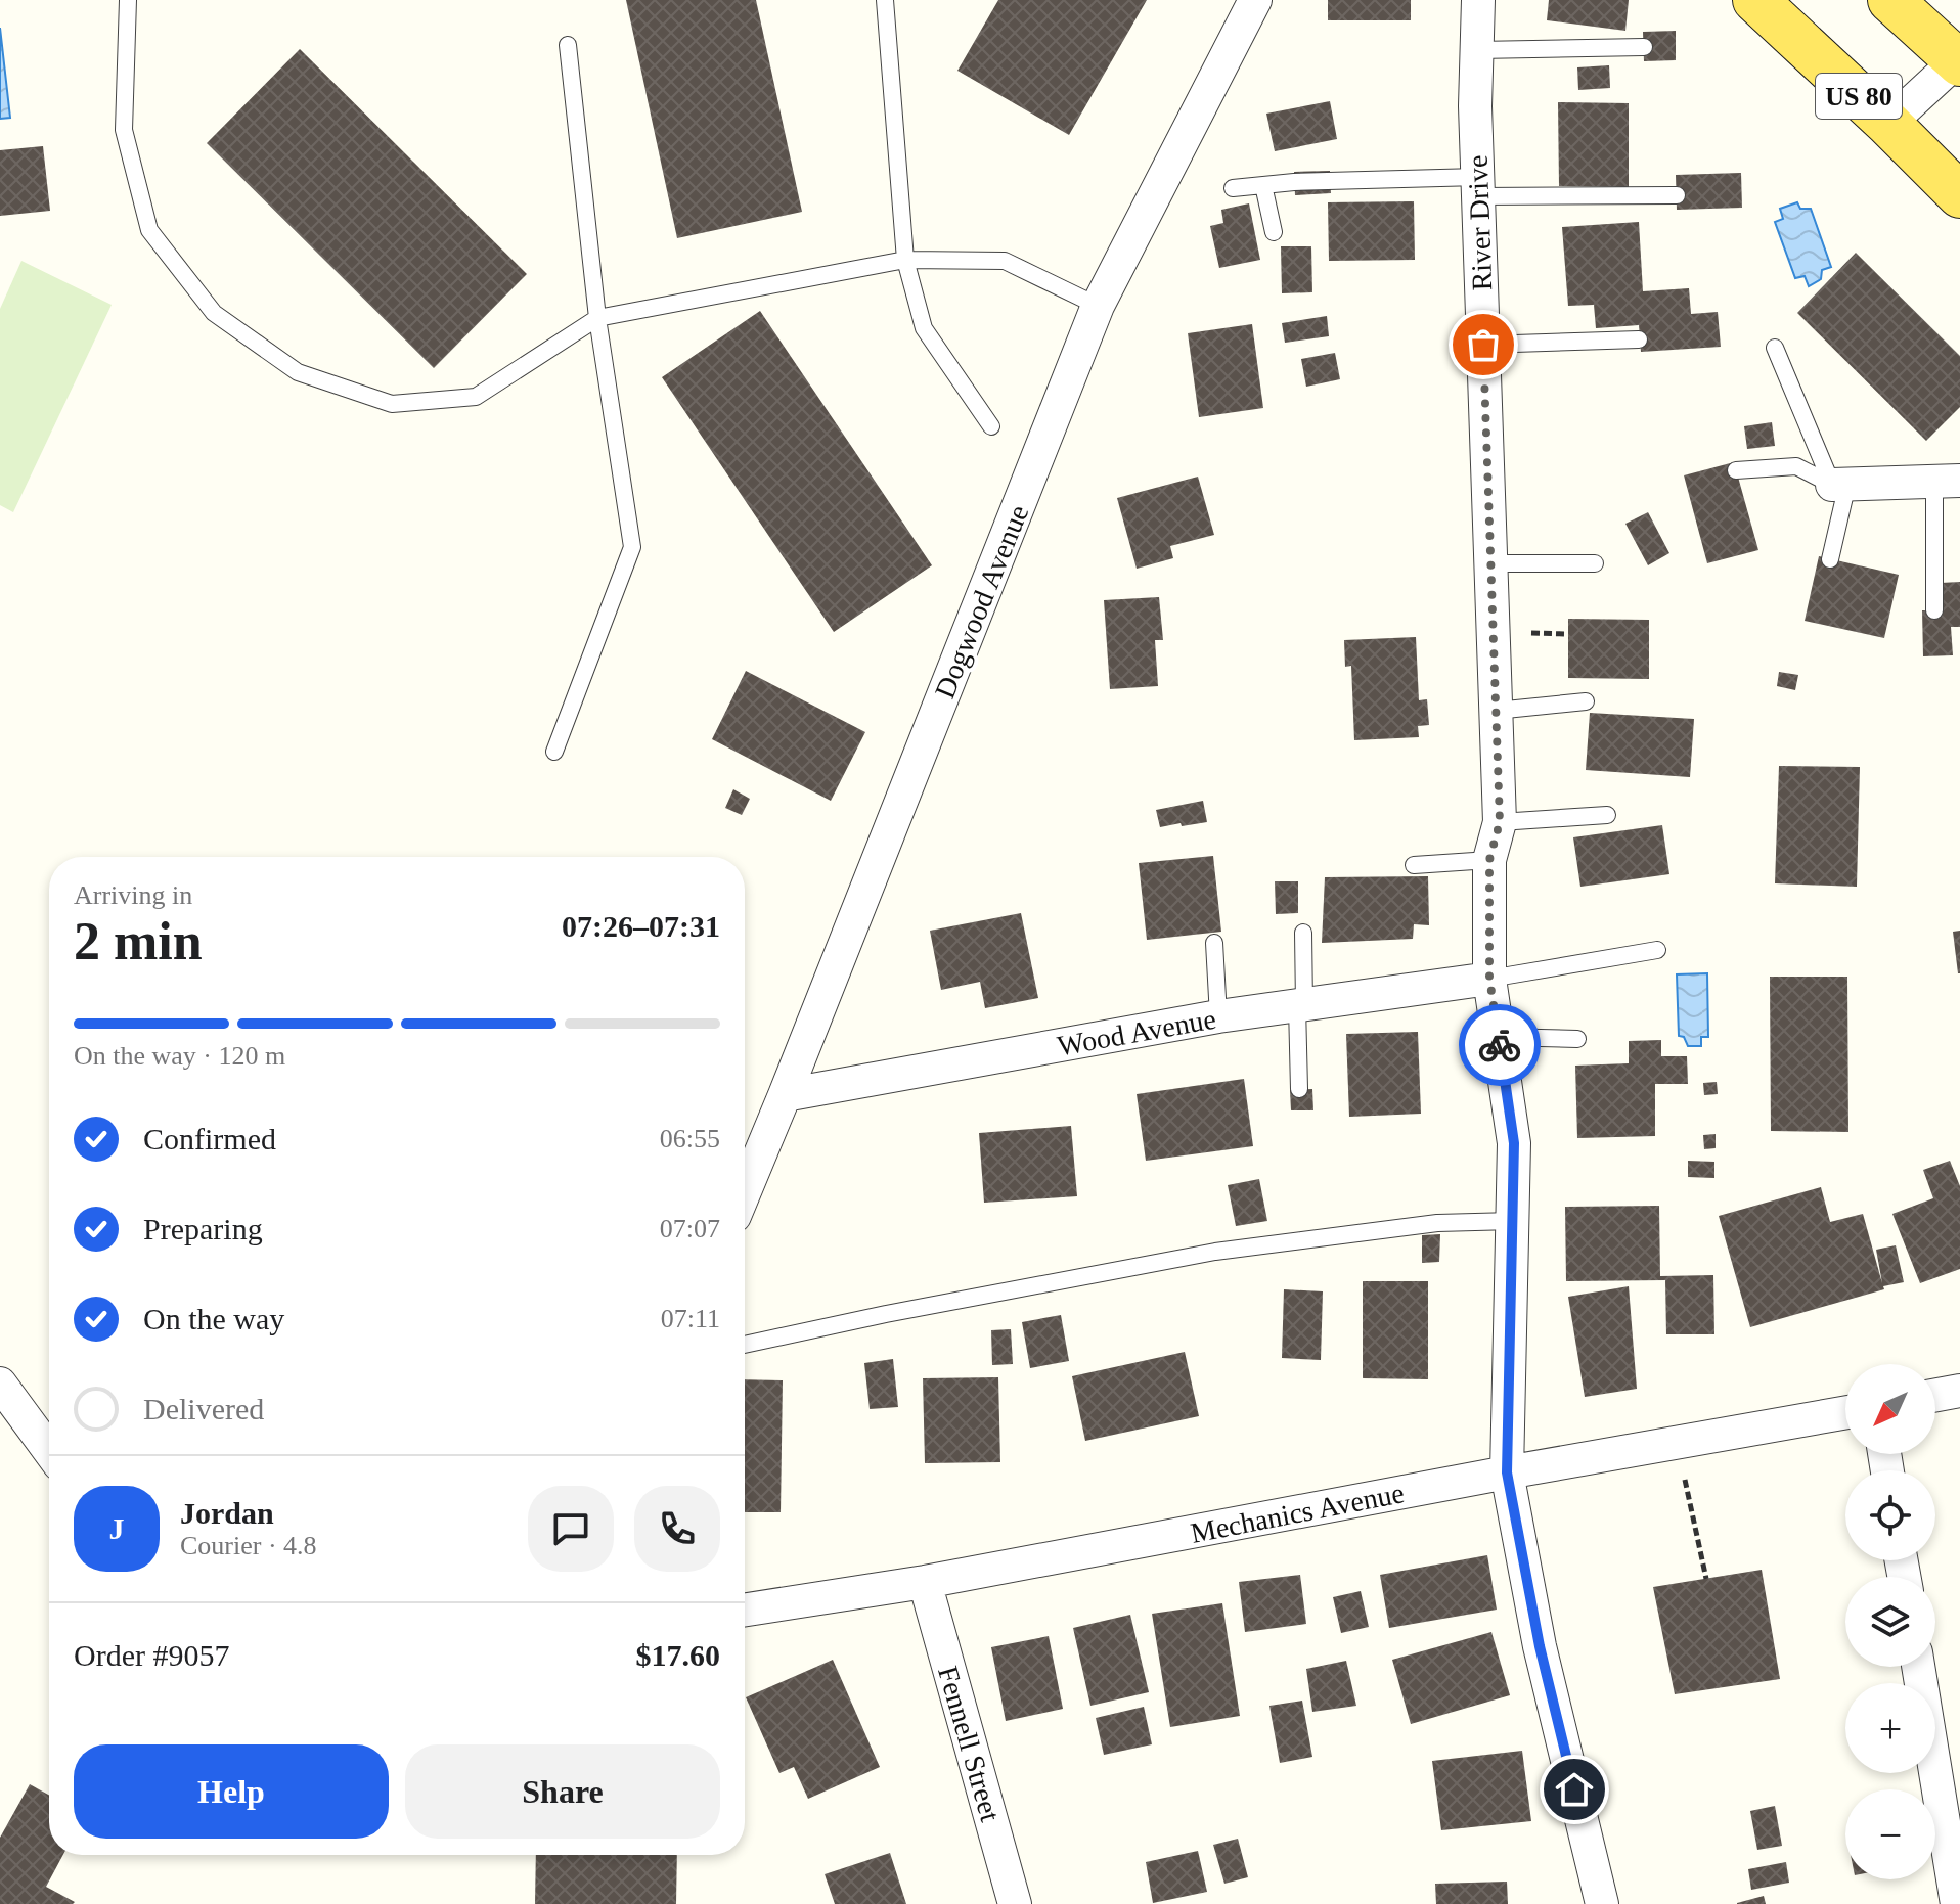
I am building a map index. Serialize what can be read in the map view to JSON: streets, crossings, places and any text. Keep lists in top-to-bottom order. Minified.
{"streets":{"main road":["US 80"],"street":["River Drive","Dogwood Avenue","Wood Avenue","Mechanics Avenue","Fennell Street"]},"crossings":[["River Drive","Wood Avenue"],["River Drive","Mechanics Avenue"],["Dogwood Avenue","Wood Avenue"],["Mechanics Avenue","Fennell Street"]],"north":"bottom left","page":{"heading":["2 min","Arriving in","07:26–07:31"],"panel":["Jordan","Courier · 4.8","Order #9057","$17.60"],"bar":"On the way · 120 m","list":[["Confirmed","06:55"],["Preparing","07:07"],["On the way","07:11"],"Delivered"],"map_buttons":["+","−"],"round":"J","buttons":["Help","Share"]}}
